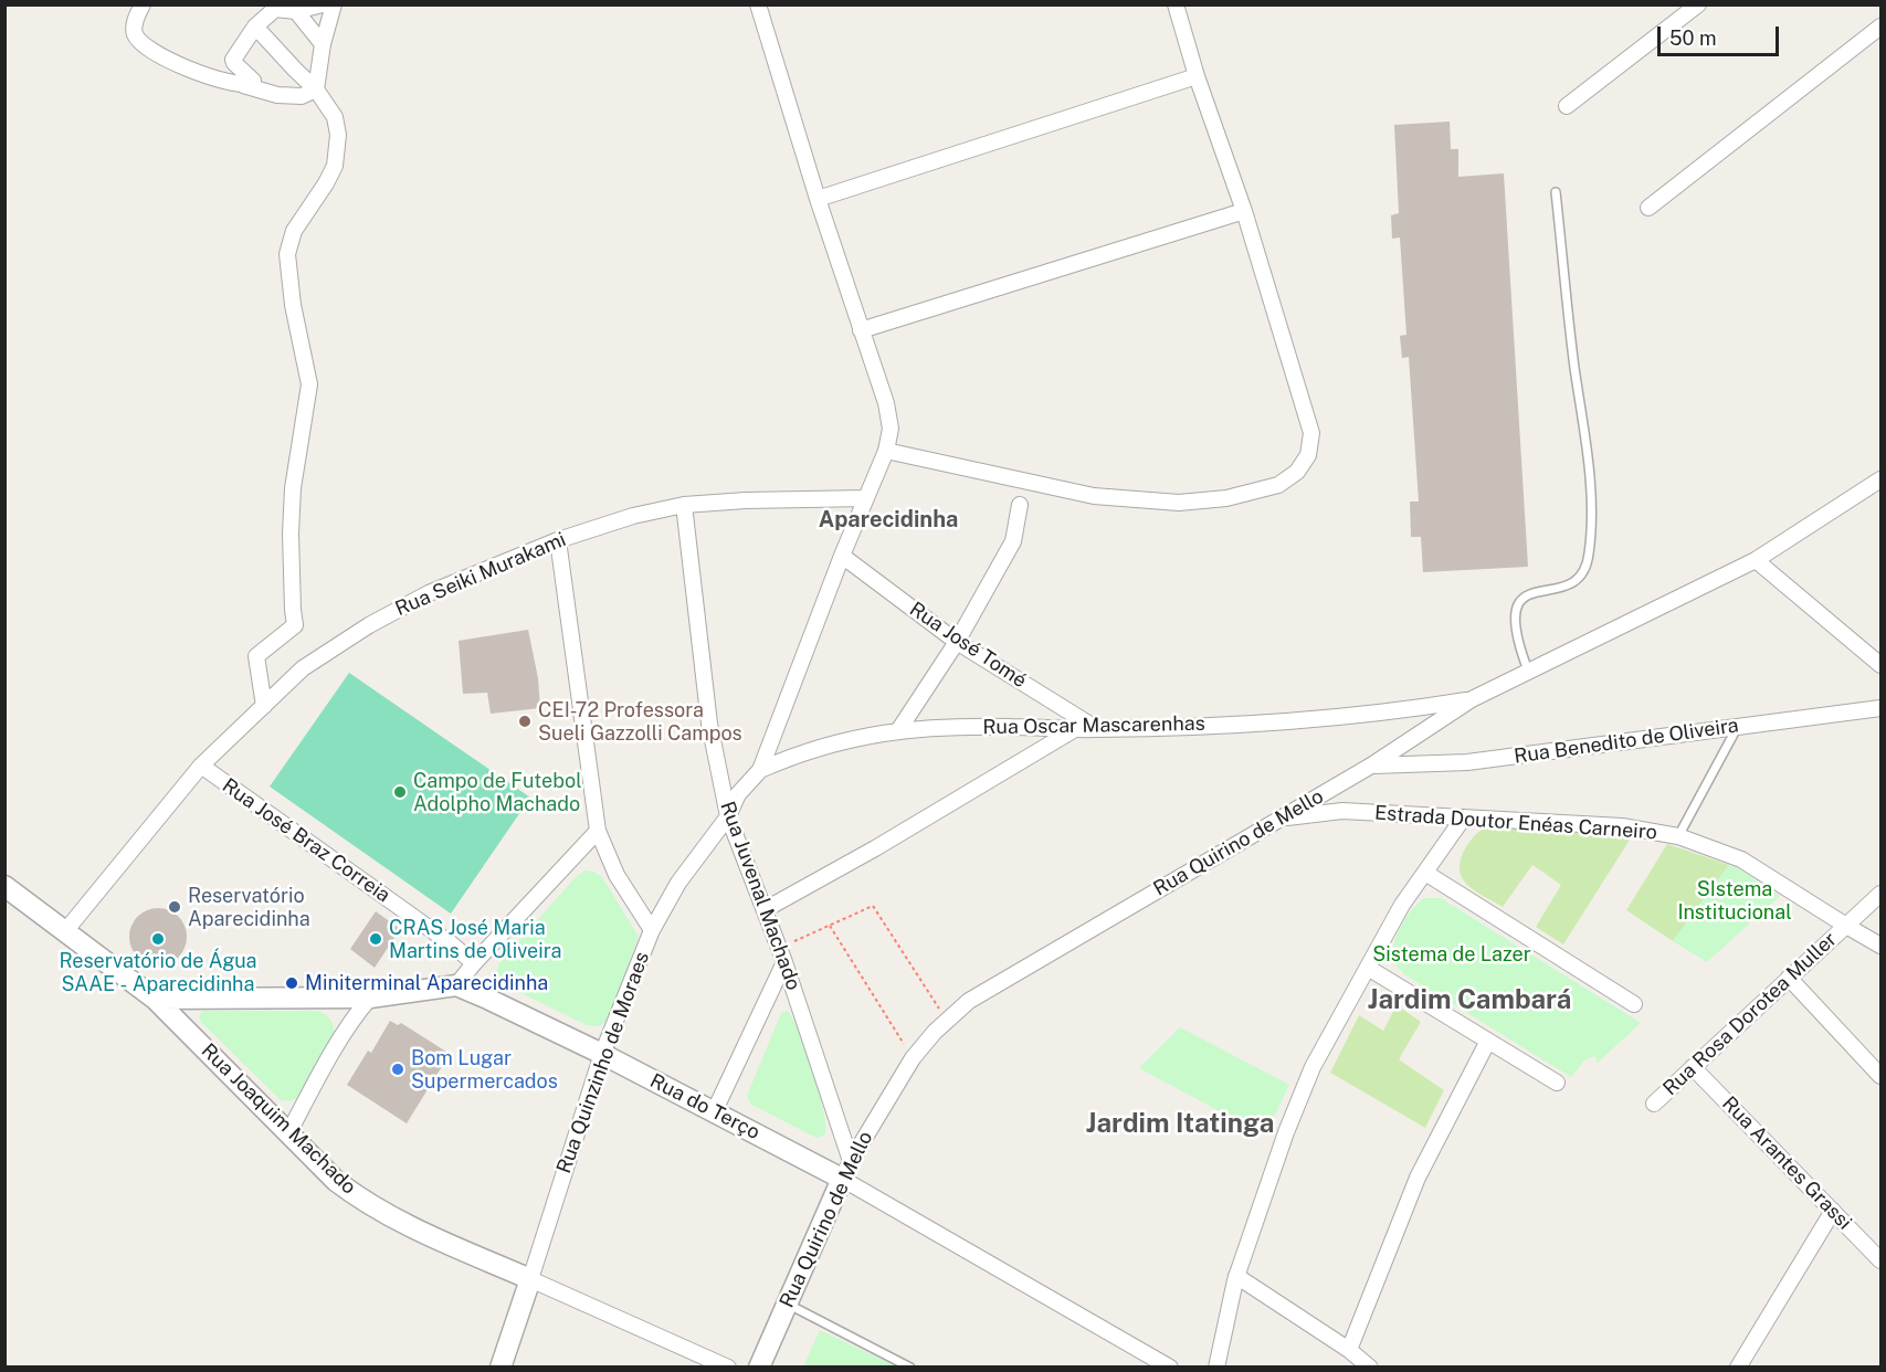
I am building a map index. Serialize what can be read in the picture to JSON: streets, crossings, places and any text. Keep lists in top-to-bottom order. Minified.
{"streets":{"street":["Rua Seiki Murakami","Rua José Tomé","Rua Oscar Mascarenhas","Rua Benedito de Oliveira","Estrada Doutor Enéas Carneiro","Rua José Braz Correia","Rua Quirino de Mello","Rua Juvenal Machado","Rua Rosa Dorotea Muller","Rua Quinzinho de Moraes","Rua do Terço","Rua Joaquim Machado","Rua Arantes Grassi"]},"crossings":[["Rua Seiki Murakami","Rua José Braz Correia"],["Rua Seiki Murakami","Rua Juvenal Machado"],["Rua Seiki Murakami","Rua Quinzinho de Moraes"],["Rua Seiki Murakami","Rua Joaquim Machado"],["Rua José Tomé","Rua Oscar Mascarenhas"],["Rua José Tomé","Rua Quinzinho de Moraes"],["Rua Oscar Mascarenhas","Rua Quirino de Mello"],["Rua Oscar Mascarenhas","Rua Quinzinho de Moraes"],["Rua Benedito de Oliveira","Rua Quirino de Mello"],["Estrada Doutor Enéas Carneiro","Rua Quirino de Mello"],["Estrada Doutor Enéas Carneiro","Rua Rosa Dorotea Muller"],["Rua Quirino de Mello","Rua Juvenal Machado"],["Rua Quirino de Mello","Rua do Terço"],["Rua Juvenal Machado","Rua Quinzinho de Moraes"],["Rua Juvenal Machado","Rua do Terço"],["Rua Rosa Dorotea Muller","Rua Arantes Grassi"],["Rua Quinzinho de Moraes","Rua do Terço"],["Rua Quinzinho de Moraes","Rua Joaquim Machado"]],"districts":["Aparecidinha","Jardim Cambará","Jardim Itatinga"],"parks":["SIstema Institucional","Sistema de Lazer"],"places":["CEI-72 Professora Sueli Gazzolli Campos","Campo de Futebol Adolpho Machado","Reservatório Aparecidinha","Reservatório de Água SAAE - Aparecidinha","CRAS José Maria Martins de Oliveira","Miniterminal Aparecidinha","Bom Lugar Supermercados"],"scale_bar":"50 m"}
